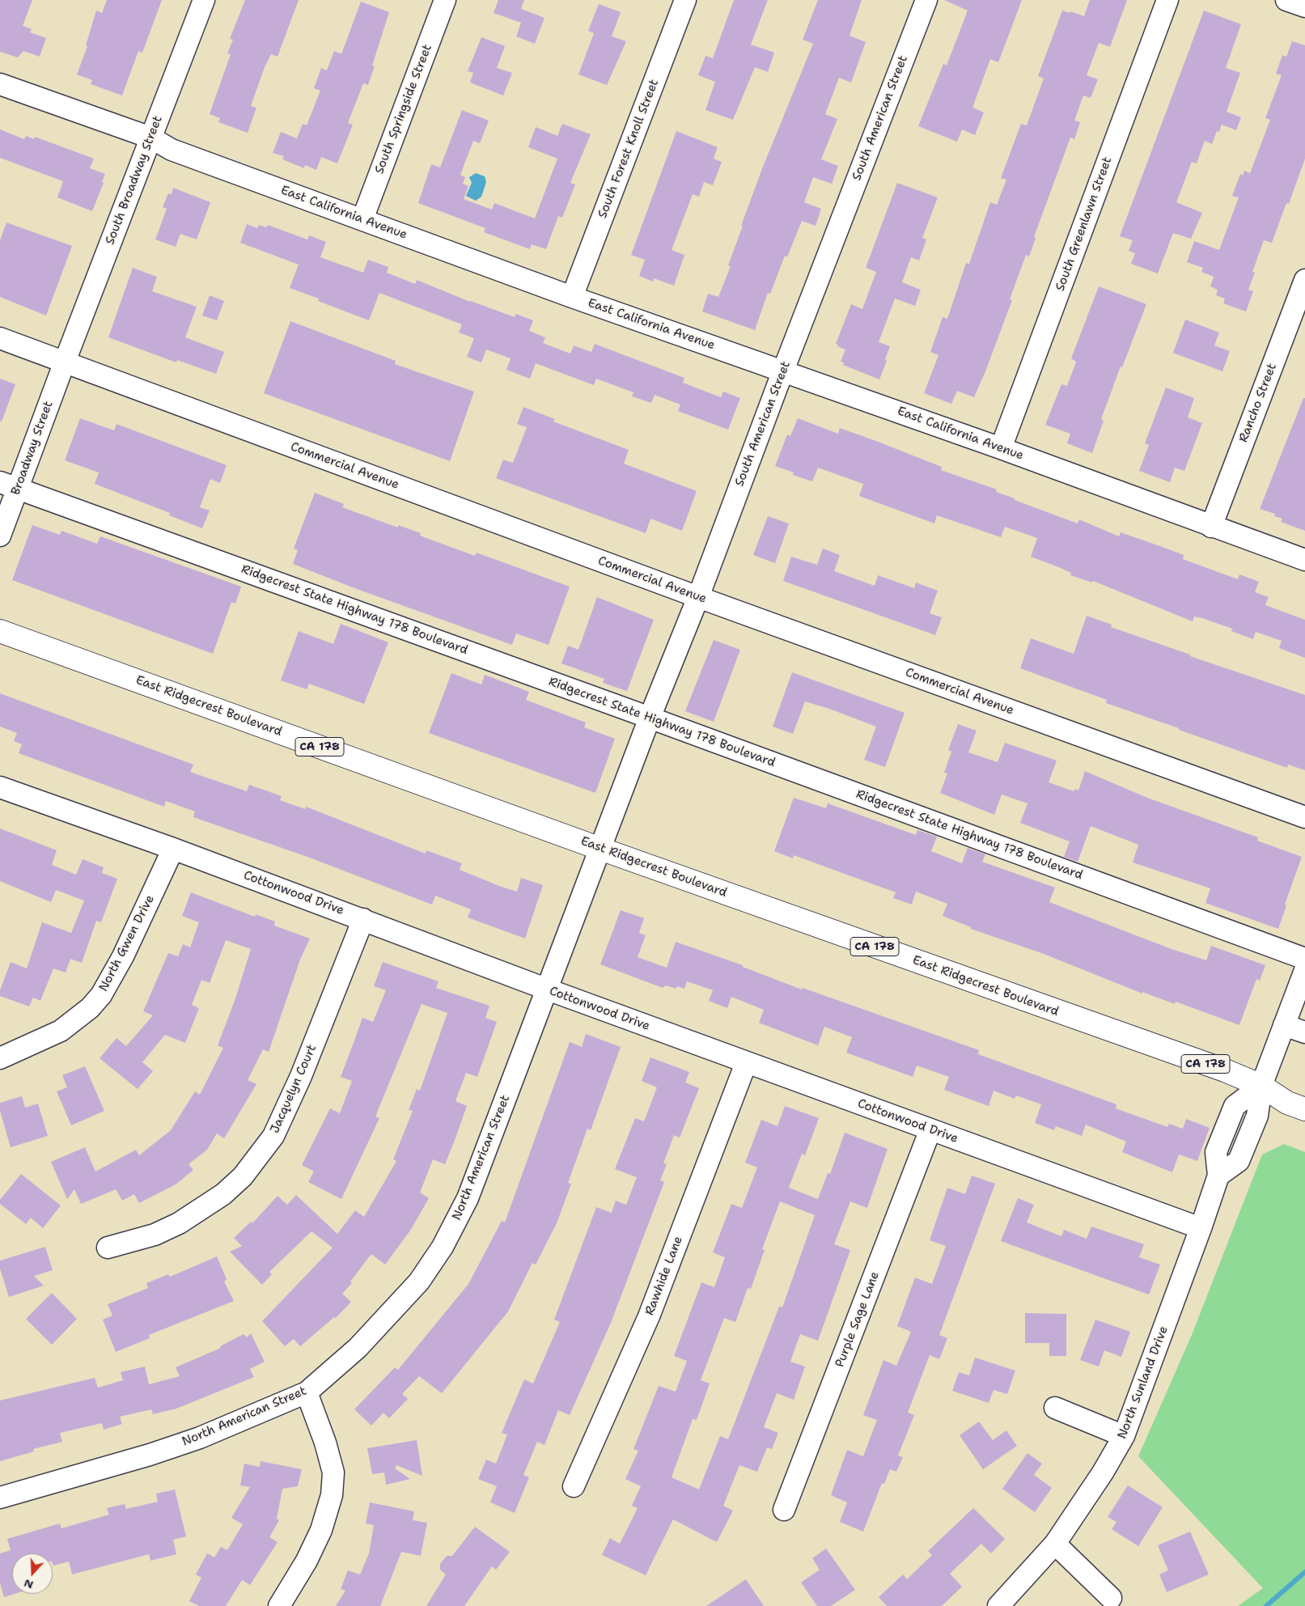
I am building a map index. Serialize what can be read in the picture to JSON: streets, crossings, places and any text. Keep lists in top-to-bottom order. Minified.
{"streets":{"main road":["East Ridgecrest Boulevard","CA 178"],"street":["South Springside Street","South American Street","South Forest Knoll Street","South Broadway Street","East California Avenue","South Greenlawn Street","Rancho Street","Broadway Street","Commercial Avenue","Ridgecrest State Highway 178 Boulevard","Cottonwood Drive","North Gwen Drive","Jacquelyn Court","North American Street","Rawhide Lane","Purple Sage Lane","North Sunland Drive"]},"crossings":[["South Springside Street","East California Avenue"],["South American Street","East California Avenue"],["South American Street","Commercial Avenue"],["South American Street","Ridgecrest State Highway 178 Boulevard"],["South American Street","East Ridgecrest Boulevard"],["South American Street","North American Street"],["South Forest Knoll Street","East California Avenue"],["South Broadway Street","East California Avenue"],["South Broadway Street","Broadway Street"],["South Broadway Street","Commercial Avenue"],["East California Avenue","South Greenlawn Street"],["East California Avenue","Rancho Street"],["Broadway Street","Commercial Avenue"],["Broadway Street","Ridgecrest State Highway 178 Boulevard"],["East Ridgecrest Boulevard","North American Street"],["East Ridgecrest Boulevard","North Sunland Drive"],["Cottonwood Drive","North Gwen Drive"],["Cottonwood Drive","Jacquelyn Court"],["Cottonwood Drive","North American Street"],["Cottonwood Drive","Rawhide Lane"],["Cottonwood Drive","Purple Sage Lane"],["Cottonwood Drive","North Sunland Drive"]],"north":"bottom"}
